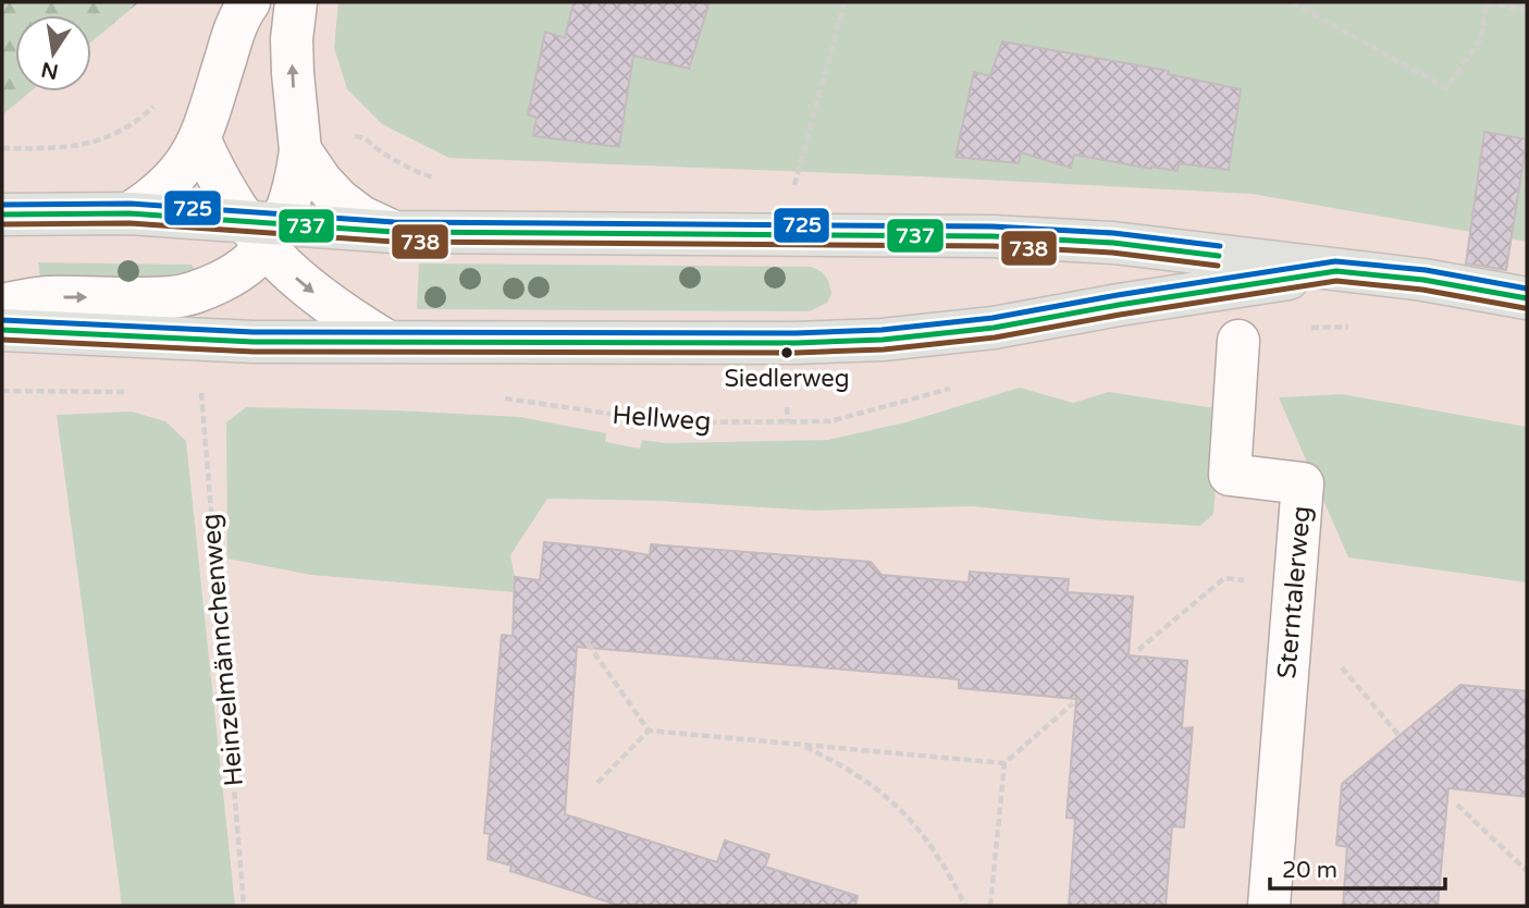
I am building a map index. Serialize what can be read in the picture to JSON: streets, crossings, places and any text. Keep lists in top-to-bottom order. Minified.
{"streets":{"street":["Sterntalerweg"],"path":["Hellweg","Heinzelmännchenweg"]},"places":["Siedlerweg"],"lines":["transit line 725","transit line 737","transit line 738"],"scale_bar":"20 m","north":"bottom"}
